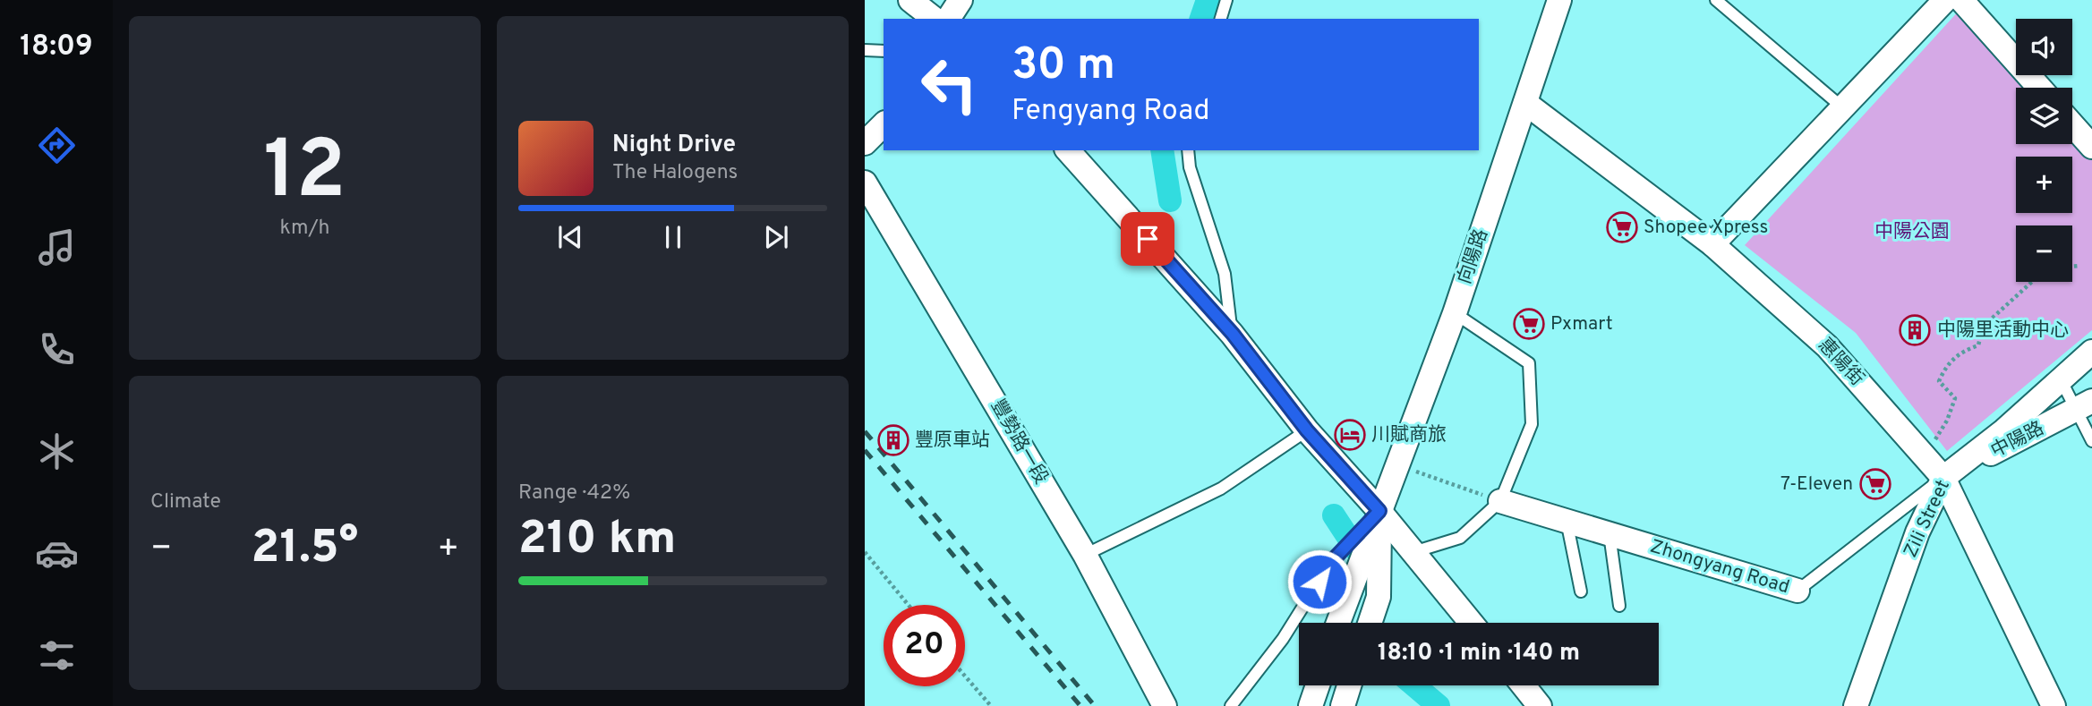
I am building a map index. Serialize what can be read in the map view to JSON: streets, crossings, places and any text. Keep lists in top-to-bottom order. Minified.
{"streets":{"street":["向陽路","惠陽街","中陽路","豐勢路一段","Zili Street","Zhongyang Road"]},"crossings":[["向陽路","惠陽街"],["惠陽街","中陽路"],["惠陽街","Zili Street"],["惠陽街","Zhongyang Road"],["中陽路","Zili Street"],["中陽路","Zhongyang Road"],["Zili Street","Zhongyang Road"]],"parks":["中陽公園"],"places":{"supermarket":["Shopee Xpress","Pxmart","7-Eleven"],"building":["中陽里活動中心","豐原車站"],"hotel":["川賦商旅"]},"page":{"tabs":"18:09","tile":[["12","km/h"],"Climate",["Range · 42%","210 km"]],"map_buttons":["+","−"],"turn":["30 m","Fengyang Road"],"song":["Night Drive","The Halogens"],"heat":["−","21.5°","+"],"limit":"20","trip":"18:10 · 1 min · 140 m"}}
